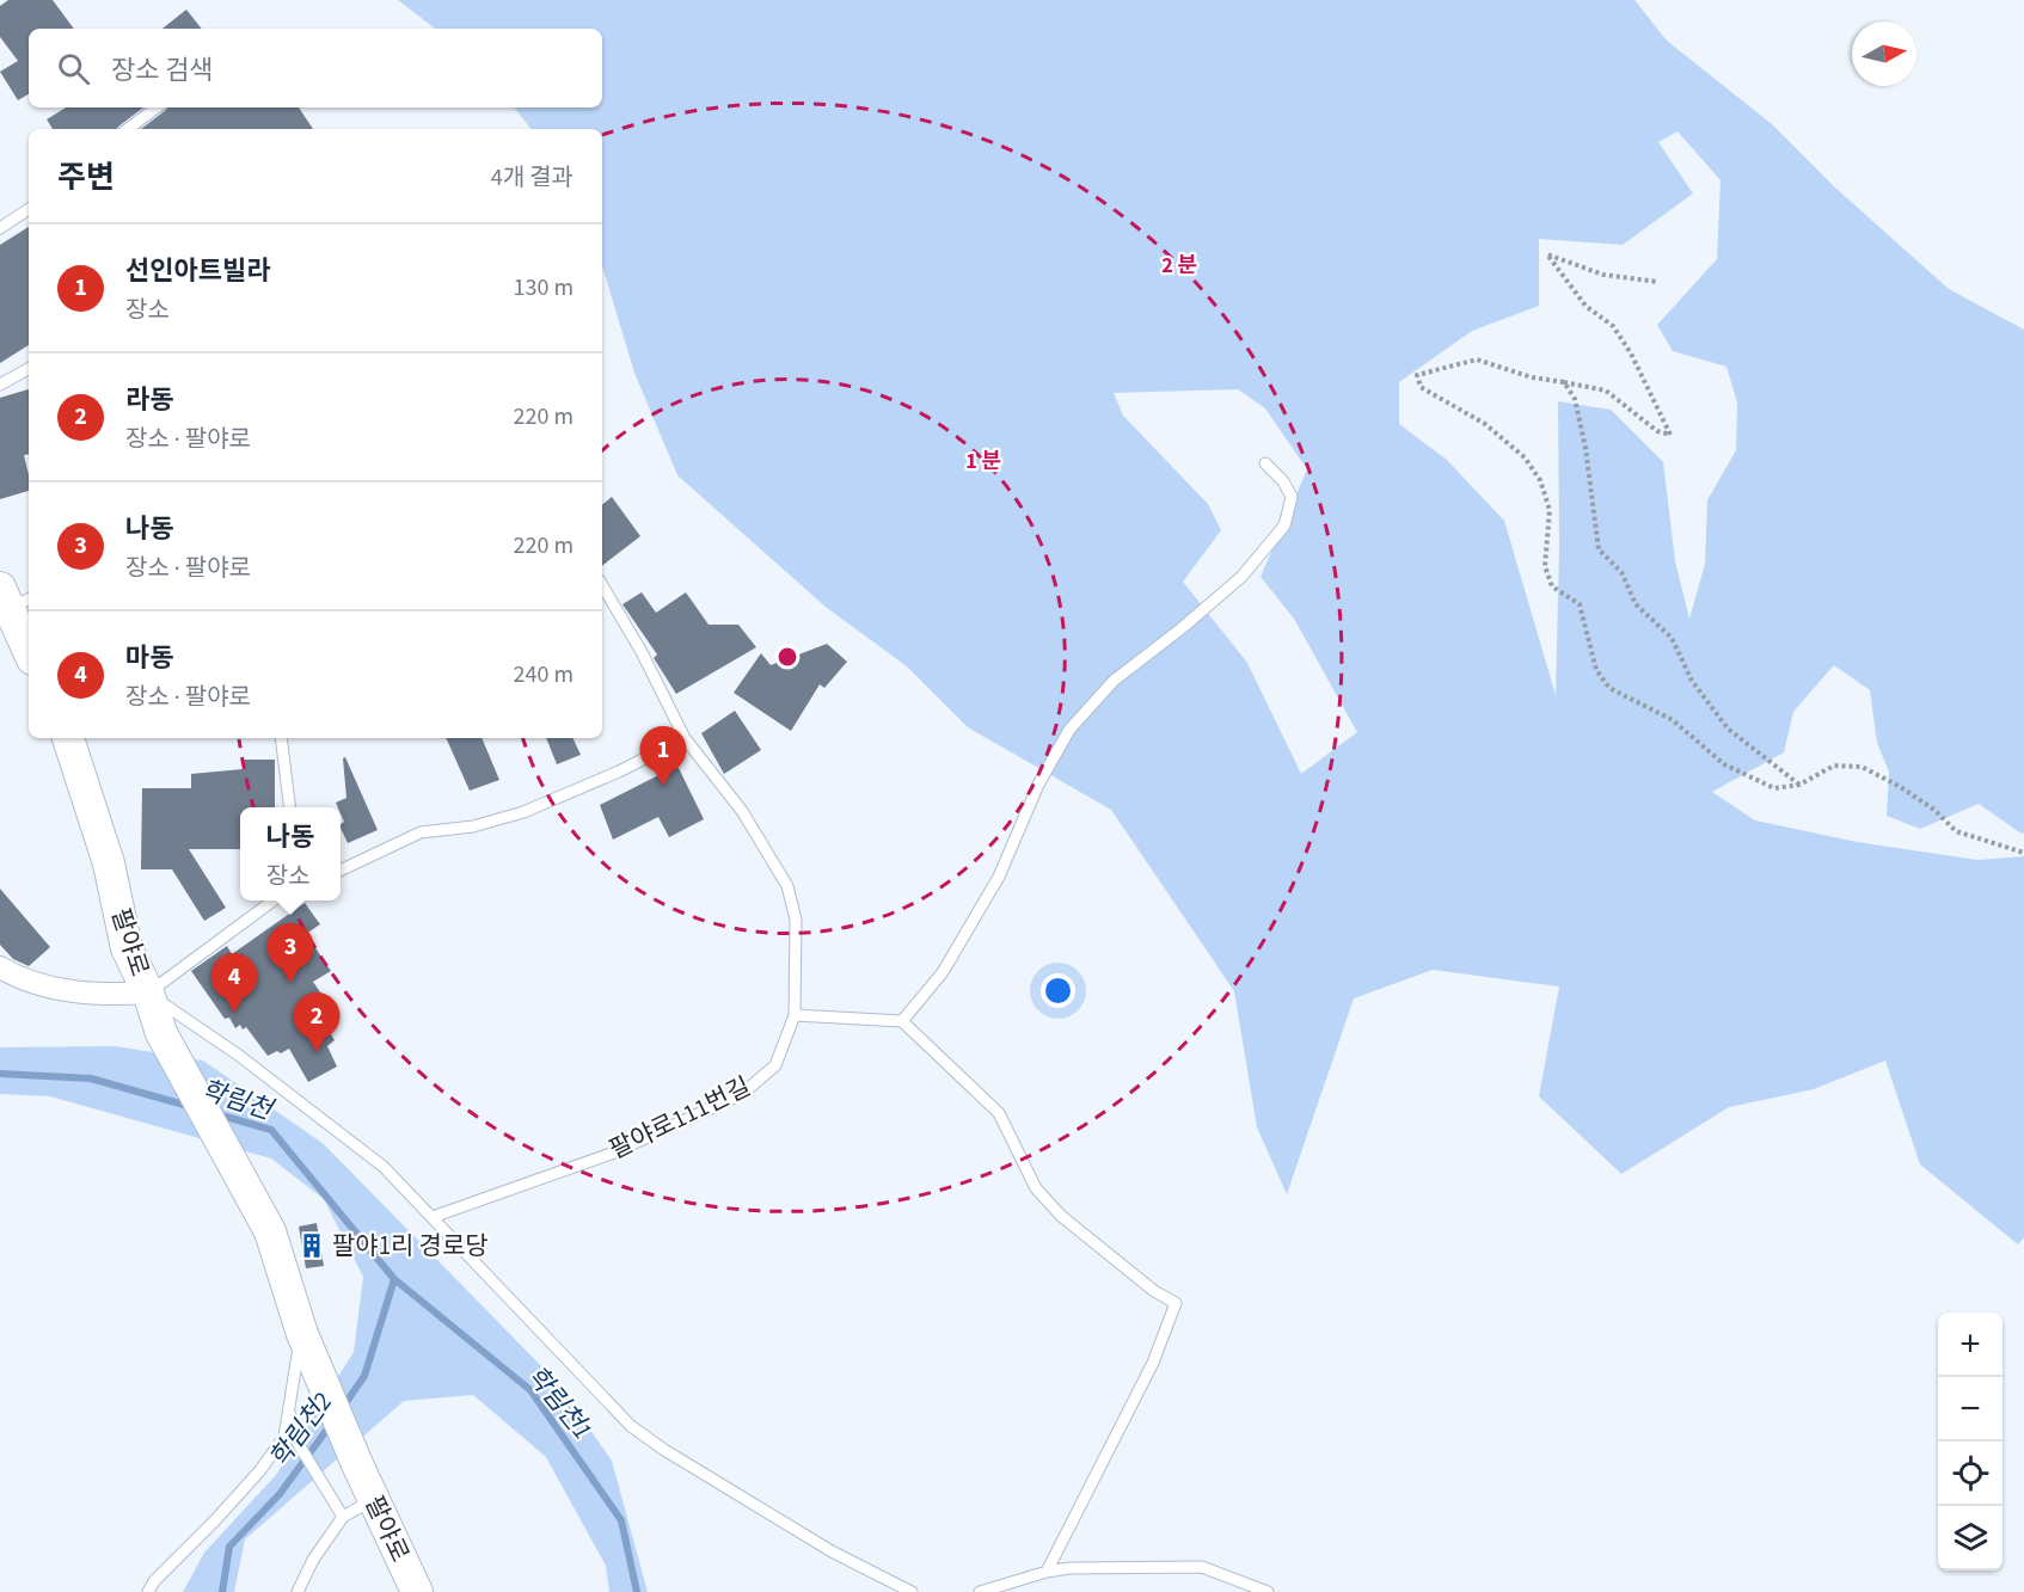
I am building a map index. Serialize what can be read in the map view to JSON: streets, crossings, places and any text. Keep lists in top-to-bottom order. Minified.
{"streets":{"street":["팔야로"],"lane":["팔야로111번길"]},"water":["학림천","학림천1","학림천2"],"places":{"building":["팔야1리 경로당"]},"north":"right","page":{"search":"장소 검색","heading":["주변","4개 결과"],"list":[{"mark":"1","name":"선인아트빌라","note":"장소","value":"130 m"},{"mark":"2","name":"라동","note":"장소 · 팔야로","value":"220 m"},{"mark":"3","name":"나동","note":"장소 · 팔야로","value":"220 m"},{"mark":"4","name":"마동","note":"장소 · 팔야로","value":"240 m"}],"pins":["1","3","4","2"],"popup":["나동","장소"],"map_buttons":["+","−"]},"rings":["2 분","1 분"]}
